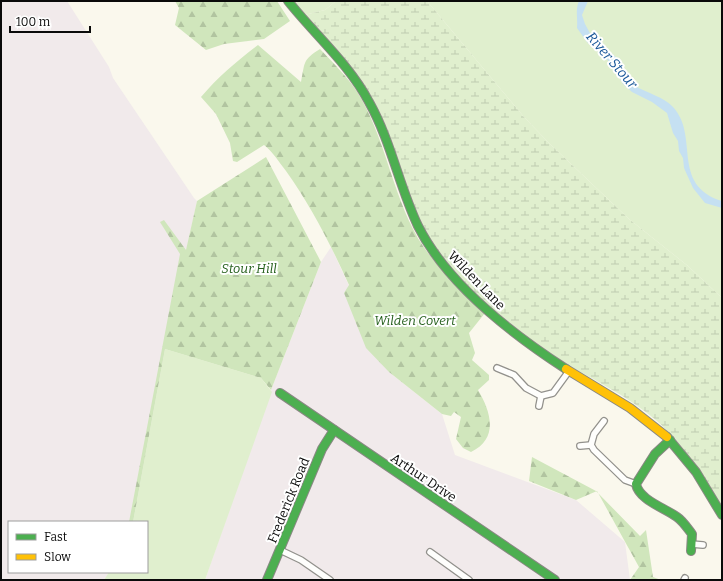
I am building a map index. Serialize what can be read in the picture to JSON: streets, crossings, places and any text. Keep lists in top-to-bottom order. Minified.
{"streets":{"street":["Wilden Lane","Arthur Drive","Frederick Road"]},"crossings":[["Arthur Drive","Frederick Road"]],"water":["River Stour"],"parks":["Stour Hill","Wilden Covert"],"legend":["Fast","Slow"],"scale_bar":"100 m"}
